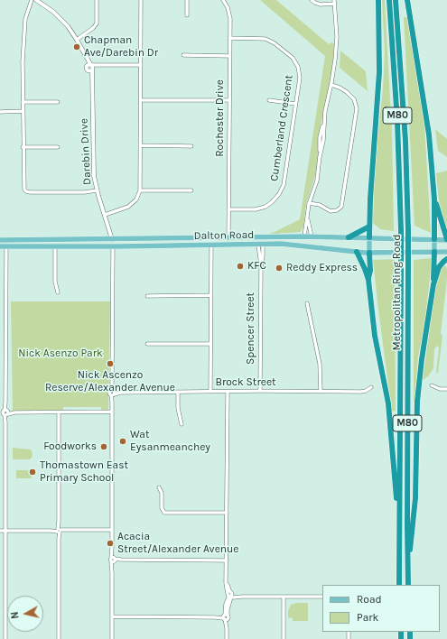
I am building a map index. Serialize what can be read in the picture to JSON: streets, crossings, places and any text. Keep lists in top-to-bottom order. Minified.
{"streets":{"highway":["M80","Metropolitan Ring Road"],"main road":["Dalton Road","Spencer Street"],"street":["Rochester Drive","Cumberland Crescent","Darebin Drive","Brock Street"]},"crossings":[["Rochester Drive","Cumberland Crescent"],["Rochester Drive","Dalton Road"],["Darebin Drive","Dalton Road"],["Dalton Road","Spencer Street"],["Spencer Street","Brock Street"]],"parks":["Nick Asenzo Park"],"places":["Chapman Ave/Darebin Dr","KFC","Reddy Express","Nick Ascenzo Reserve/Alexander Avenue","Wat Eysanmeanchey","Foodworks","Thomastown East Primary School","Acacia Street/Alexander Avenue"],"legend":["Road","Park"],"north":"left"}
